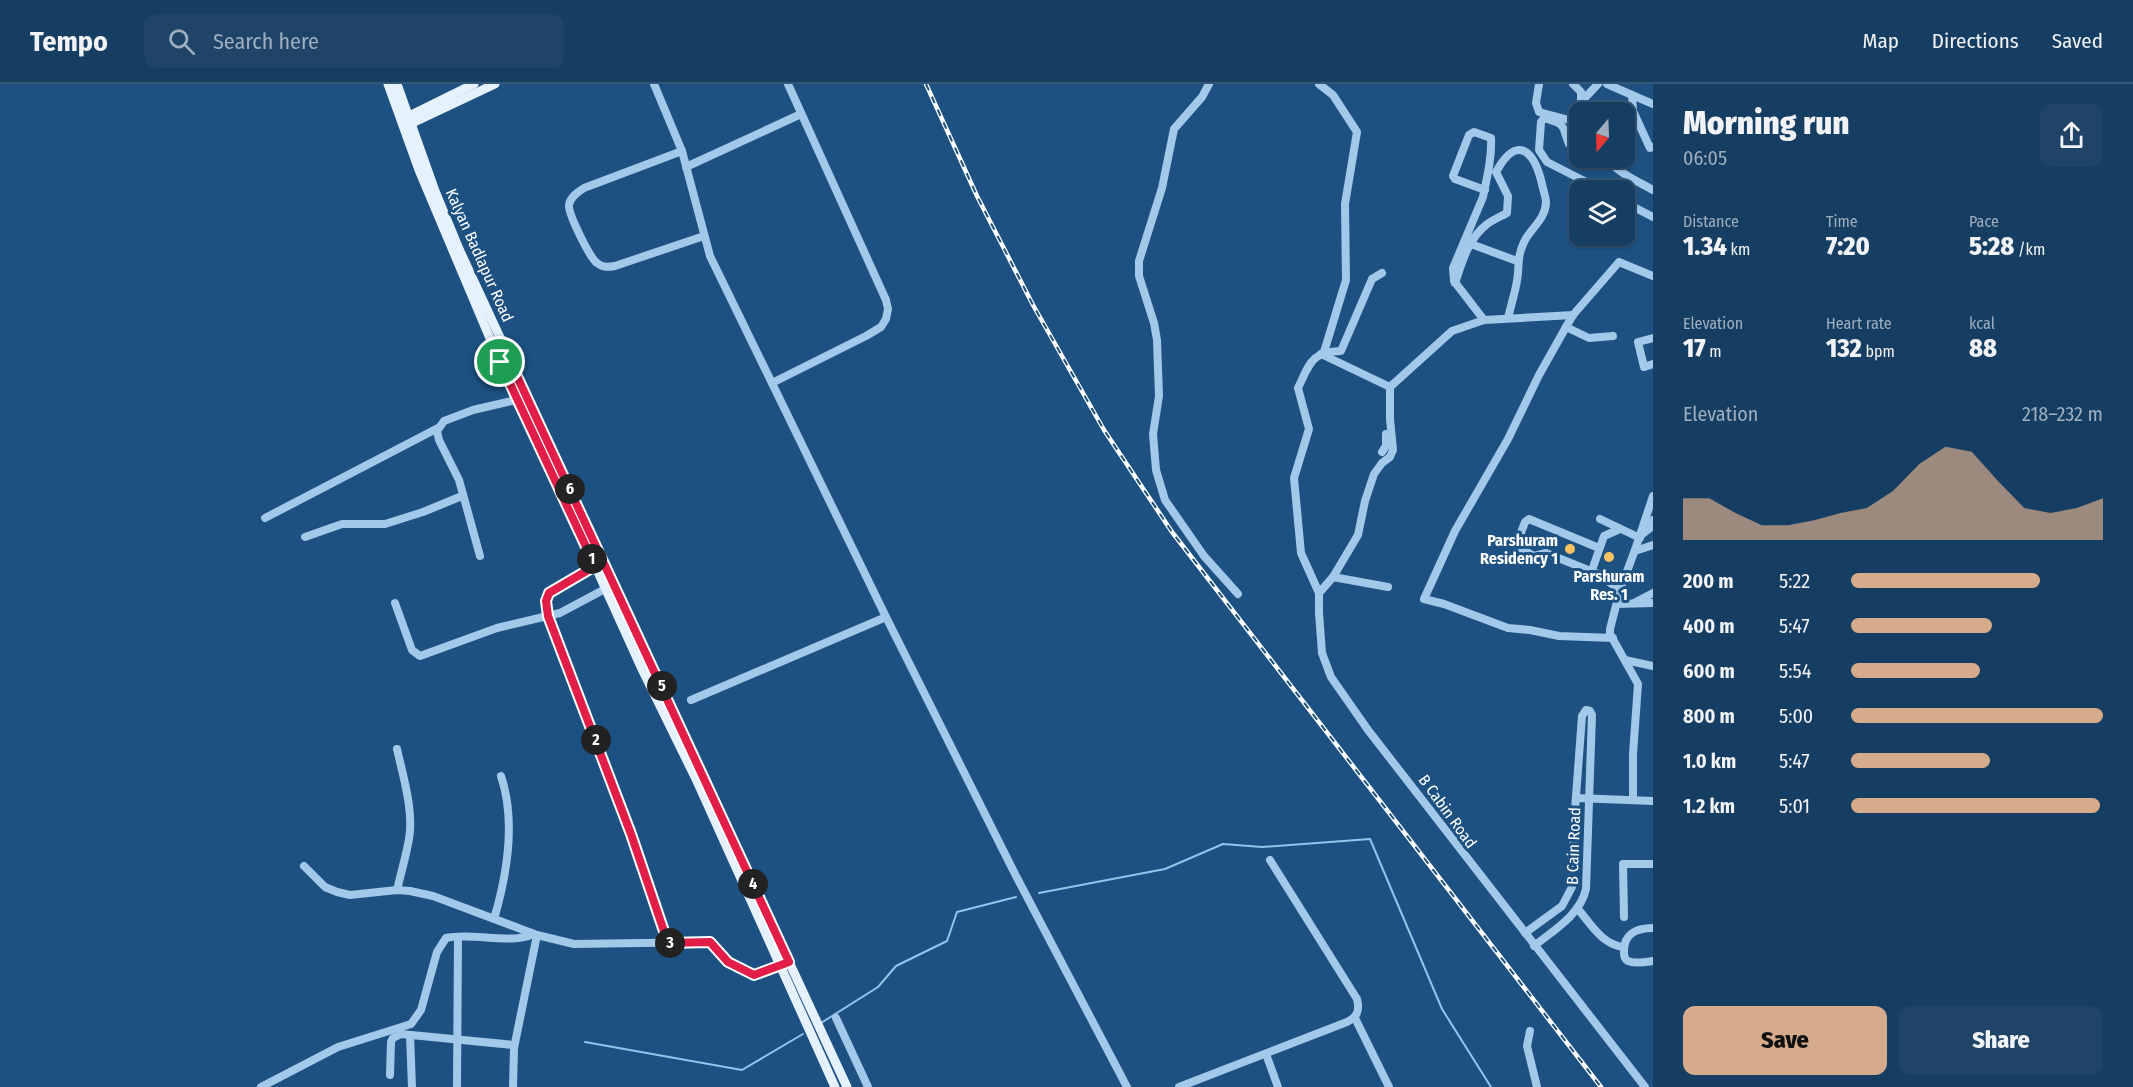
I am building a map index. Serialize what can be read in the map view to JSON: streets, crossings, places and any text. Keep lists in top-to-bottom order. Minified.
{"streets":{"main road":["Kalyan Badlapur Road"],"street":["B Cabin Road","B Cain Road"]},"crossings":[["B Cabin Road","B Cain Road"]],"places":["Parshuram Residency 1","Parshuram Res. 1"],"north":"bottom","page":{"header":"Tempo","search":"Search here","nav":["Map","Directions","Saved"],"heading":["Morning run","06:05"],"stats":[["Distance","1.34 km"],["Time","7:20"],["Pace","5:28 /km"],["Elevation","17 m"],["Heart rate","132 bpm"],["kcal","88"]],"chart":["Elevation","218–232 m"],"pins":["6","1","5","2","4","3"],"list":[{"name":"200 m","note":"5:22"},{"name":"400 m","note":"5:47"},{"name":"600 m","note":"5:54"},{"name":"800 m","note":"5:00"},{"name":"1.0 km","note":"5:47"},{"name":"1.2 km","note":"5:01"}],"buttons":["Save","Share"]}}
